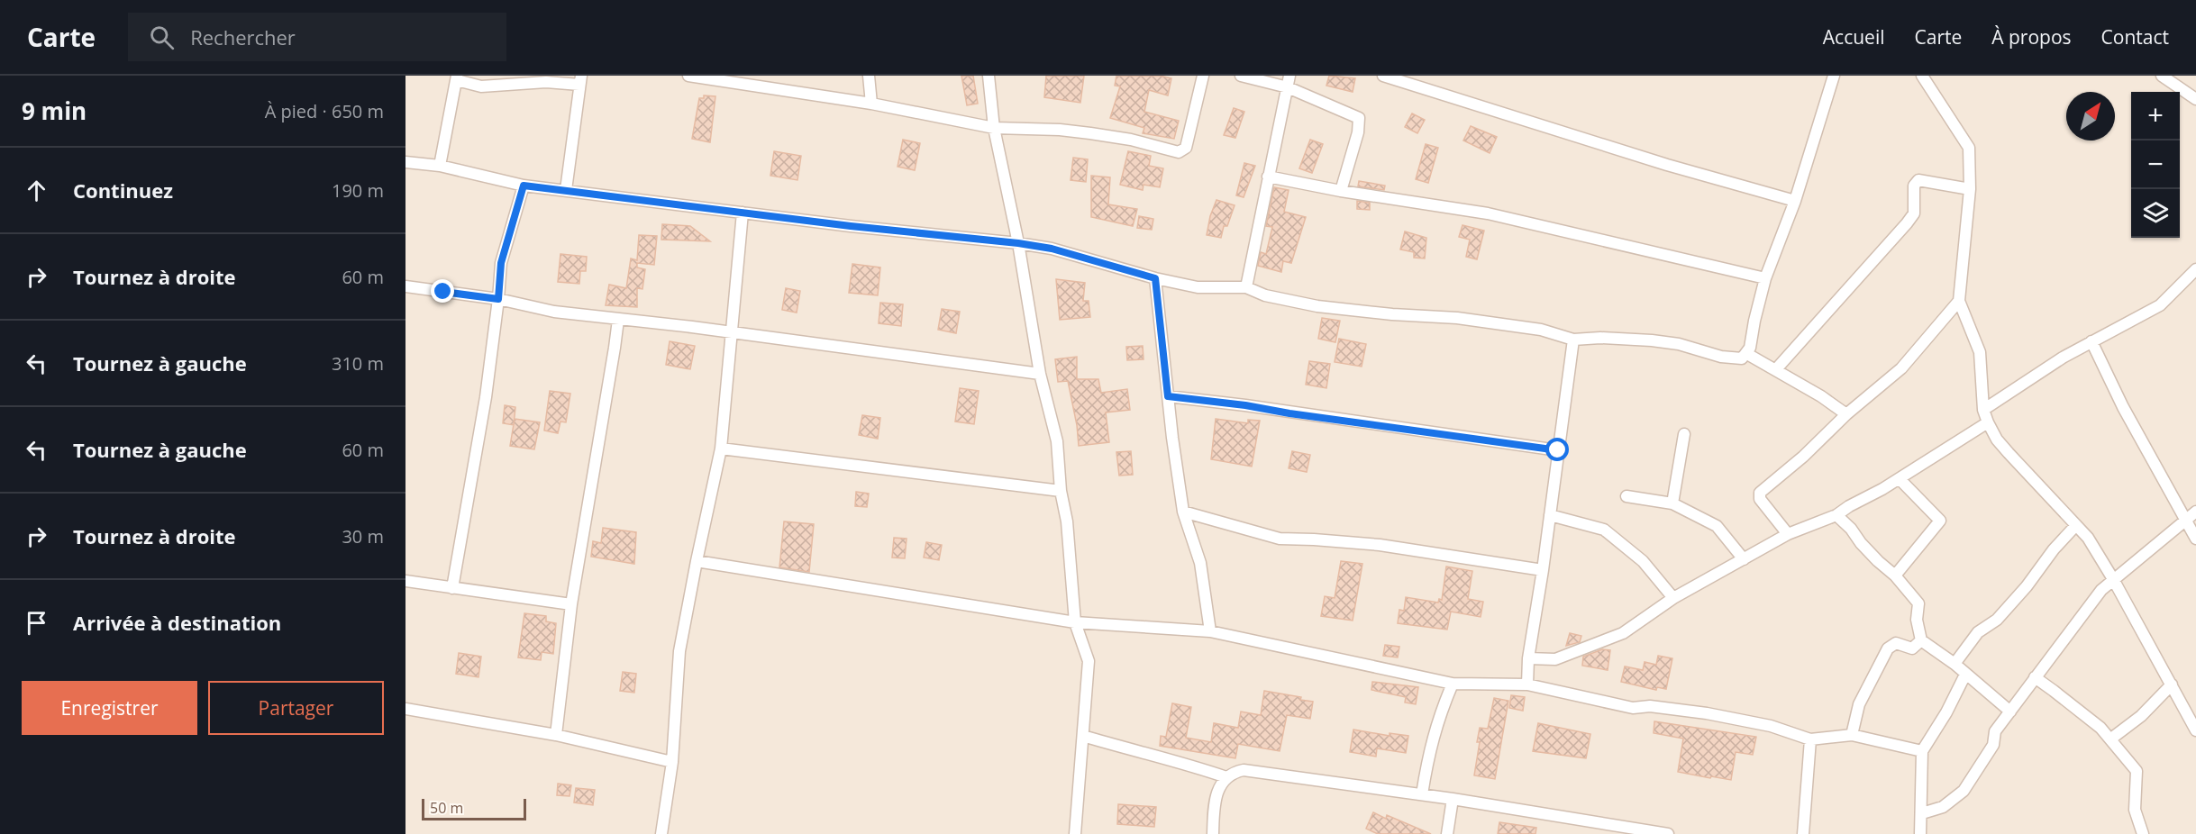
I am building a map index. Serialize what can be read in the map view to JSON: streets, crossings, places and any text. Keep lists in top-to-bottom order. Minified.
{"scale_bar":"50 m","north":"top right","page":{"header":"Carte","search":"Rechercher","nav":["Accueil","Carte","À propos","Contact"],"heading":["9 min","À pied · 650 m"],"map_buttons":["+","−"],"list":[["Continuez","190 m"],["Tournez à droite","60 m"],["Tournez à gauche","310 m"],["Tournez à gauche","60 m"],["Tournez à droite","30 m"],"Arrivée à destination"],"buttons":["Enregistrer","Partager"],"scale":"50 m"}}
